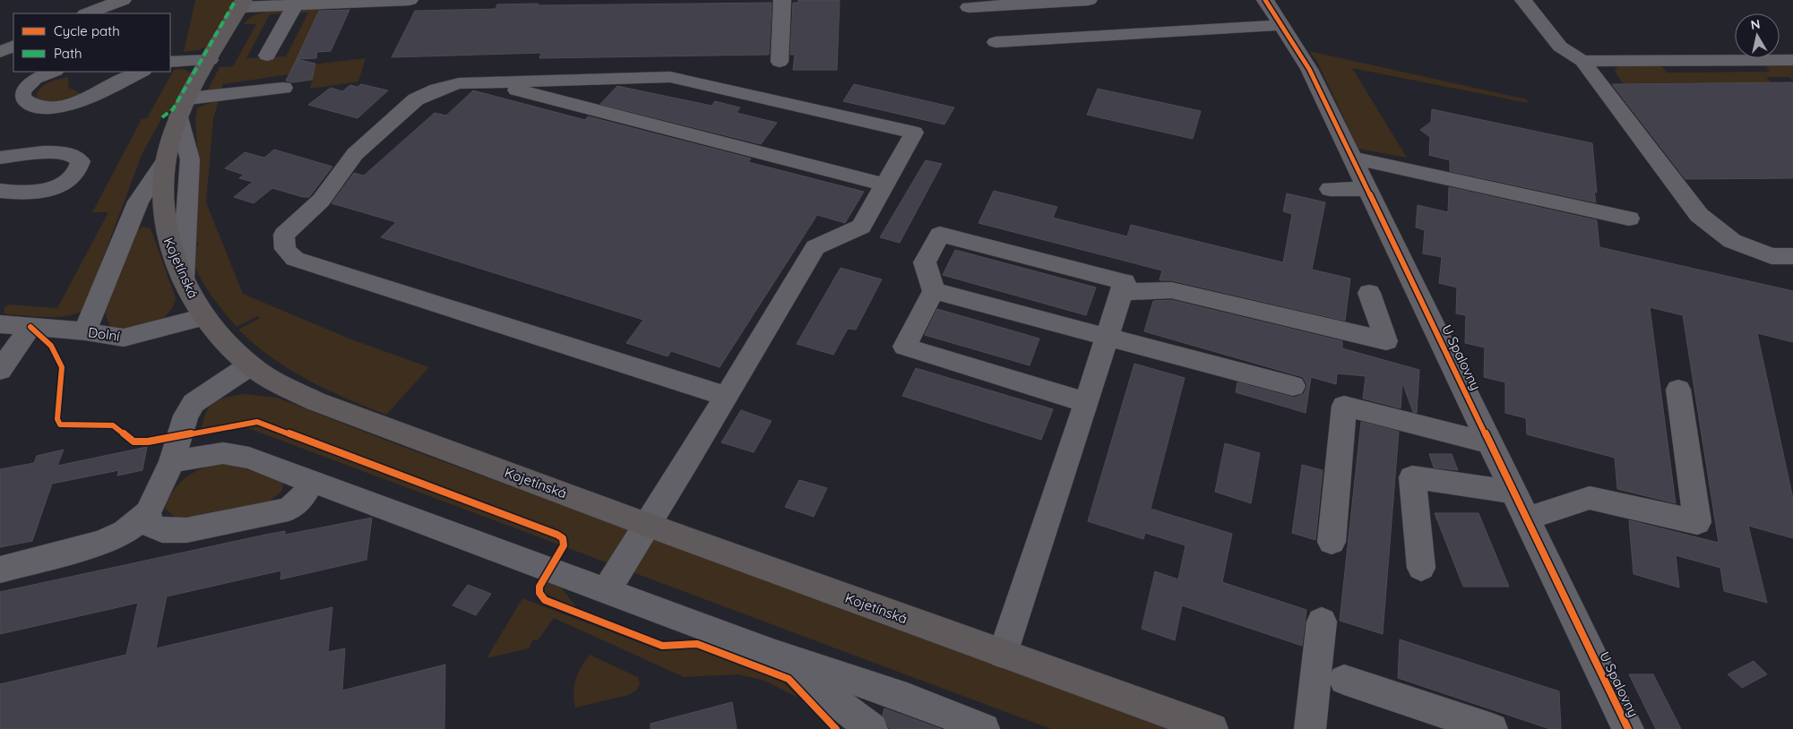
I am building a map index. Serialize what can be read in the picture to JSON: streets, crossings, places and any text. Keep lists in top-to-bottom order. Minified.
{"streets":{"main road":["Kojetínská"],"street":["Dolní","U Spalovny"]},"crossings":[["Kojetínská","Dolní"]],"legend":["Cycle path","Path"],"north":"top"}
